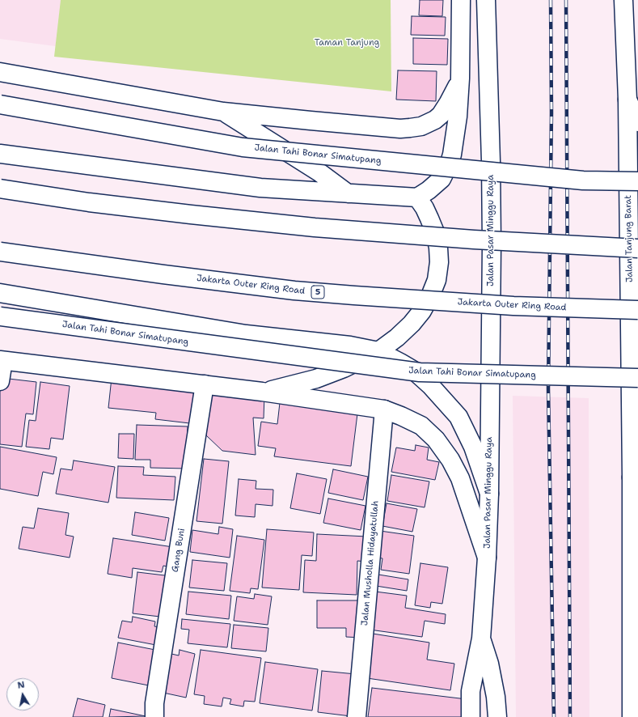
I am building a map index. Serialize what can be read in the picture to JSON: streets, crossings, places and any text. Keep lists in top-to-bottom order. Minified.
{"streets":{"main road":["Jalan Tahi Bonar Simatupang","Jalan Pasar Minggu Raya","Jalan Tanjung Barat","Jakarta Outer Ring Road","5","Gang Buni","Jalan Musholla Hidayatullah"]},"parks":["Taman Tanjung"],"north":"top"}
